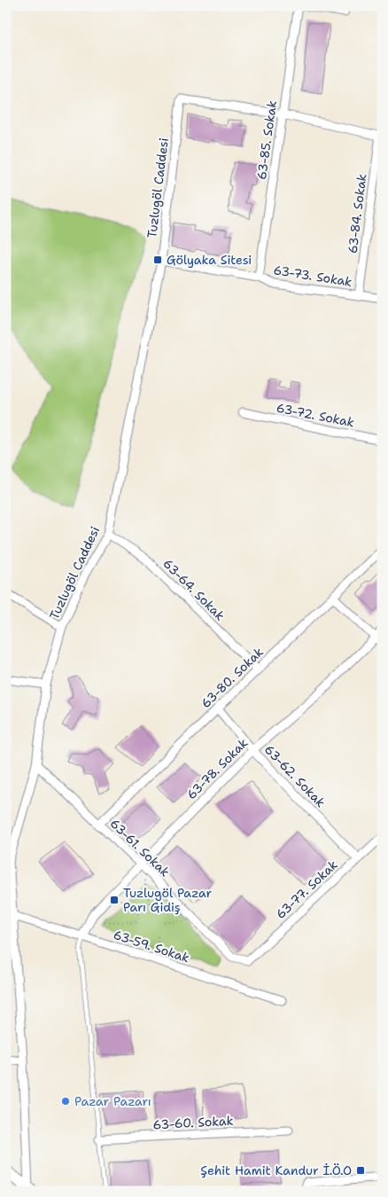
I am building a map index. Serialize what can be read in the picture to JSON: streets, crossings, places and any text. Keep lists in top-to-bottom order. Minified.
{"streets":{"street":["63-85. Sokak","Tuzlugöl Caddesi","63-84. Sokak","63-73. Sokak","63-72. Sokak","63-64. Sokak","63-80. Sokak","63-78. Sokak","63-62. Sokak","63-61. Sokak","63-77. Sokak","63-59. Sokak","63-60. Sokak"]},"crossings":[["63-85. Sokak","Tuzlugöl Caddesi"],["63-85. Sokak","63-73. Sokak"],["Tuzlugöl Caddesi","63-73. Sokak"],["Tuzlugöl Caddesi","63-64. Sokak"],["Tuzlugöl Caddesi","63-61. Sokak"],["Tuzlugöl Caddesi","63-59. Sokak"],["63-84. Sokak","63-73. Sokak"],["63-64. Sokak","63-80. Sokak"],["63-80. Sokak","63-62. Sokak"],["63-80. Sokak","63-61. Sokak"],["63-78. Sokak","63-62. Sokak"],["63-78. Sokak","63-61. Sokak"],["63-78. Sokak","63-59. Sokak"],["63-62. Sokak","63-77. Sokak"],["63-61. Sokak","63-77. Sokak"]],"places":{"transit":["Gölyaka Sitesi","Tuzlugöl Pazar Parı Gidiş","Şehit Hamit Kandur İ.Ö.O"],"other":["Pazar Pazarı"]}}
